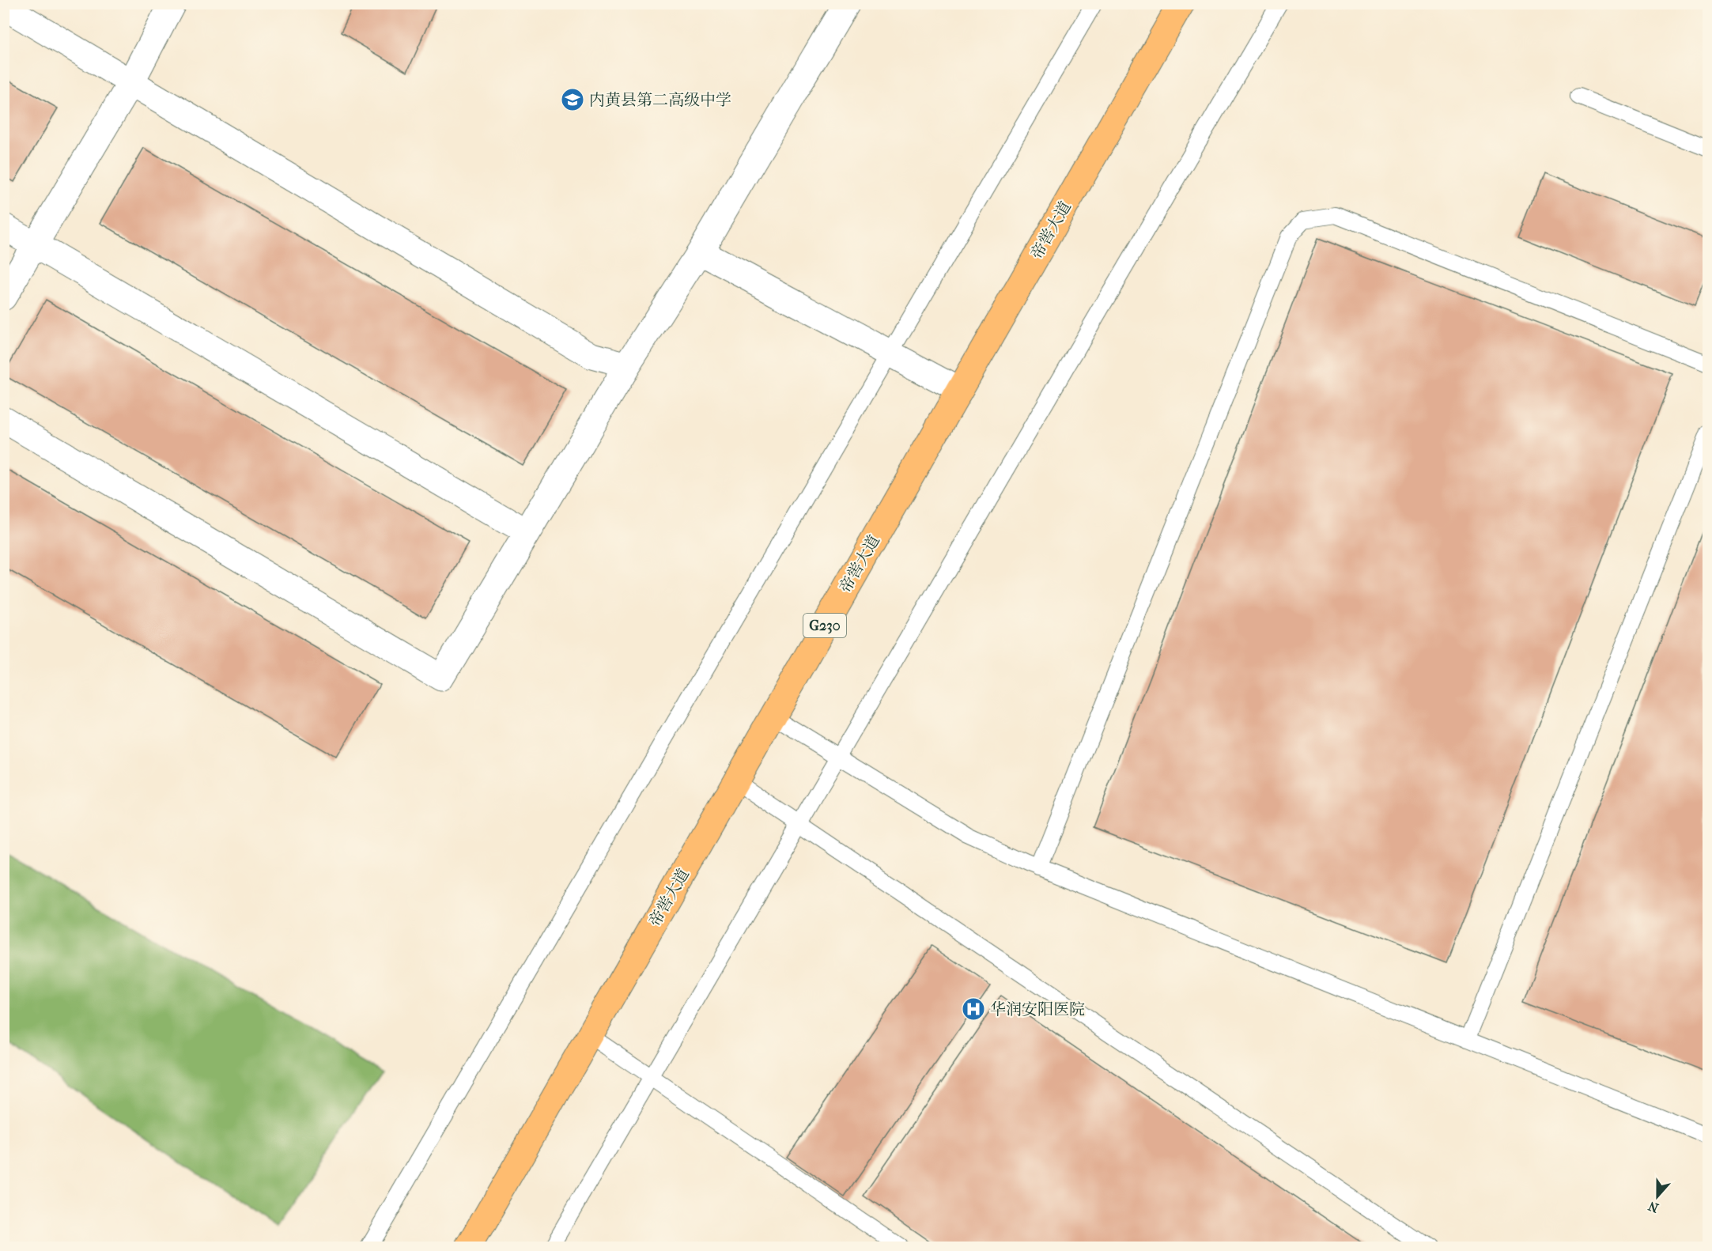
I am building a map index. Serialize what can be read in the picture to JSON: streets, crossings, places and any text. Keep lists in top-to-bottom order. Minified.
{"streets":{"highway":["帝喾大道","G230"]},"places":{"school or university":["内黄县第二高级中学"],"hospital":["华润安阳医院"]},"north":"bottom"}
